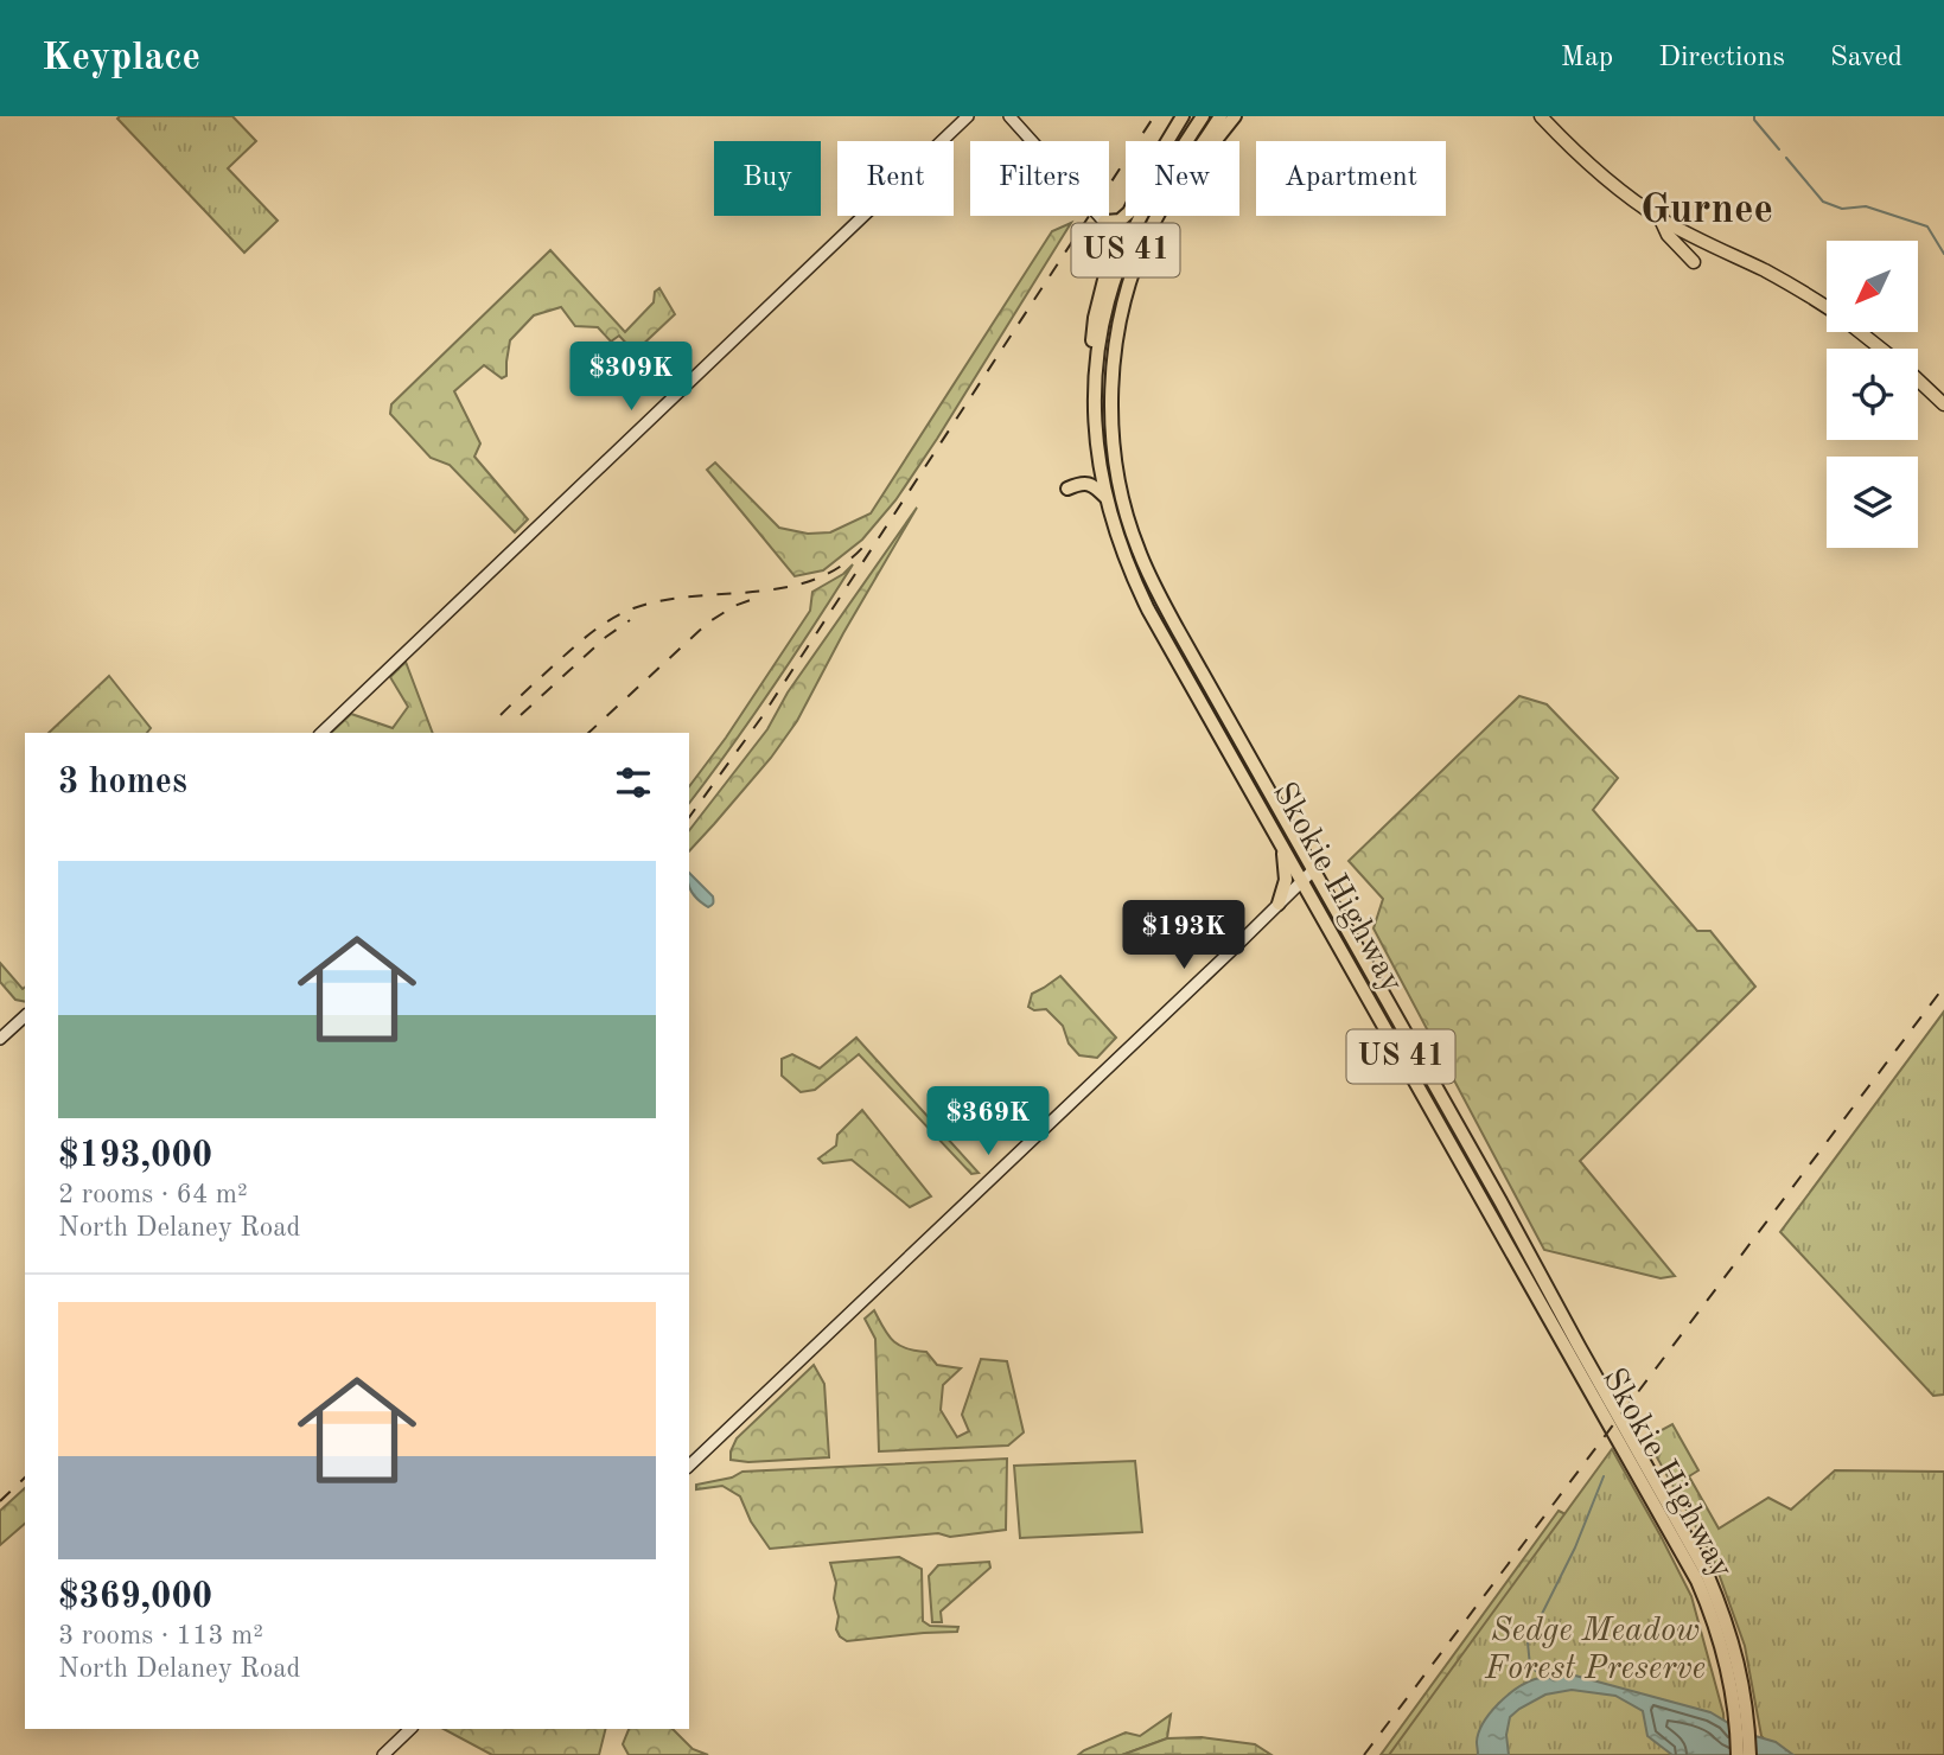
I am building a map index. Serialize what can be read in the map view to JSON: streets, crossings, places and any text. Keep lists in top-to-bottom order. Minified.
{"streets":{"highway":["US 41","Skokie Highway"]},"crossings":[["US 41","Skokie Highway"]],"districts":["Gurnee"],"parks":["Sedge Meadow Forest Preserve"],"north":"bottom left","page":{"header":"Keyplace","nav":["Map","Directions","Saved"],"chip":["Buy","Rent","Filters","New","Apartment"],"price":["$309K","$193K","$369K"],"heading":"3 homes","list":[{"name":"$193,000","note":"2 rooms · 64 m² · North Delaney Road"},{"name":"$369,000","note":"3 rooms · 113 m² · North Delaney Road"}]}}
